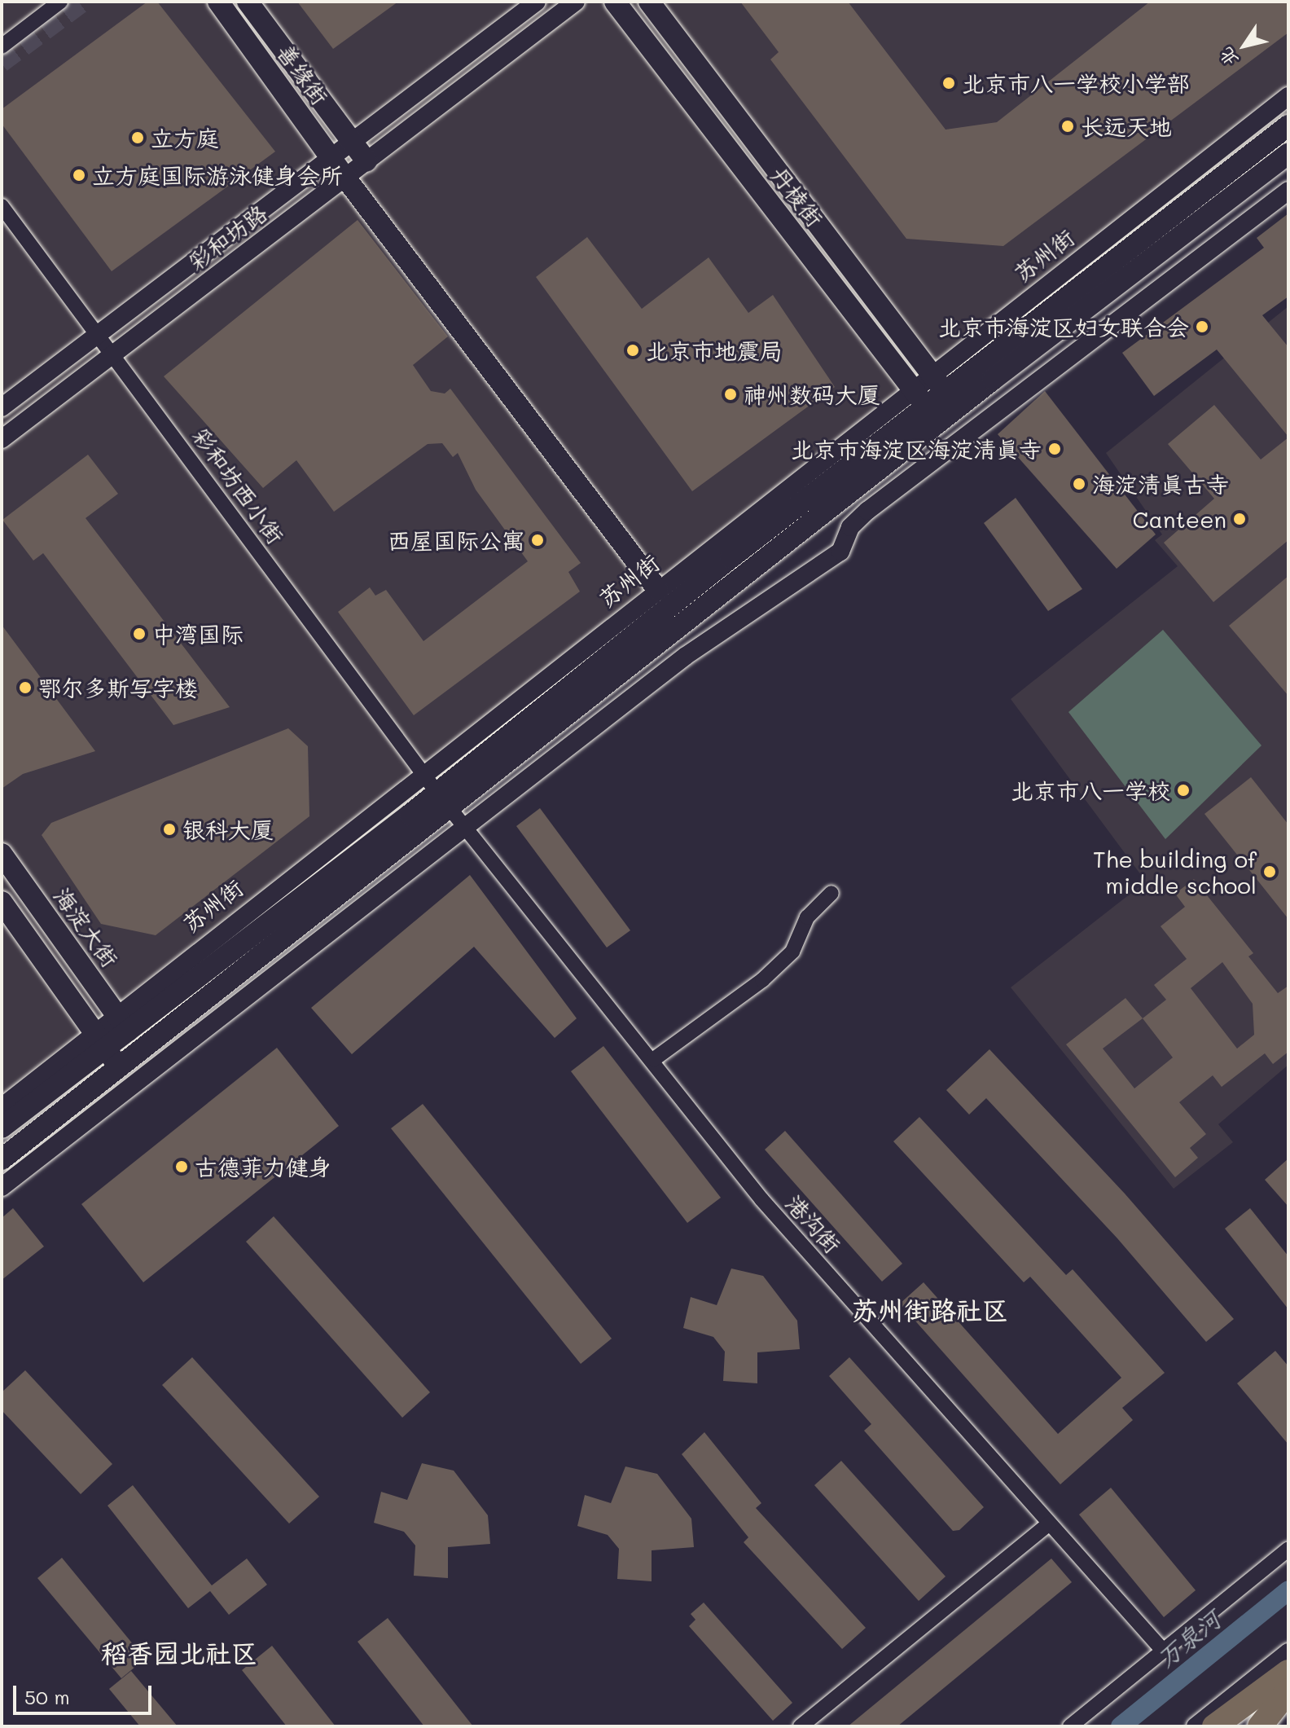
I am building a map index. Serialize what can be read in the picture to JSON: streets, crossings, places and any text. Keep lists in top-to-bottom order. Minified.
{"streets":{"main road":["善缘街","丹棱街","苏州街","海淀大街"],"street":["彩和坊路","彩和坊西小街","港沟街"]},"crossings":[["善缘街","彩和坊路"],["善缘街","苏州街"],["丹棱街","苏州街"],["彩和坊路","彩和坊西小街"],["苏州街","彩和坊西小街"],["苏州街","海淀大街"],["苏州街","港沟街"],["彩和坊西小街","港沟街"]],"districts":["苏州街路社区","稻香园北社区"],"water":["万泉河"],"places":["北京市八一学校小学部","长远天地","立方庭","立方庭国际游泳健身会所","北京市海淀区妇女联合会","北京市地震局","神州数码大厦","北京市海淀区海淀清真寺","海淀清真古寺","Canteen","西屋国际公寓","中湾国际","鄂尔多斯写字楼","北京市八一学校","银科大厦","The building of middle school","古德菲力健身"],"scale_bar":"50 m","north":"bottom left"}
